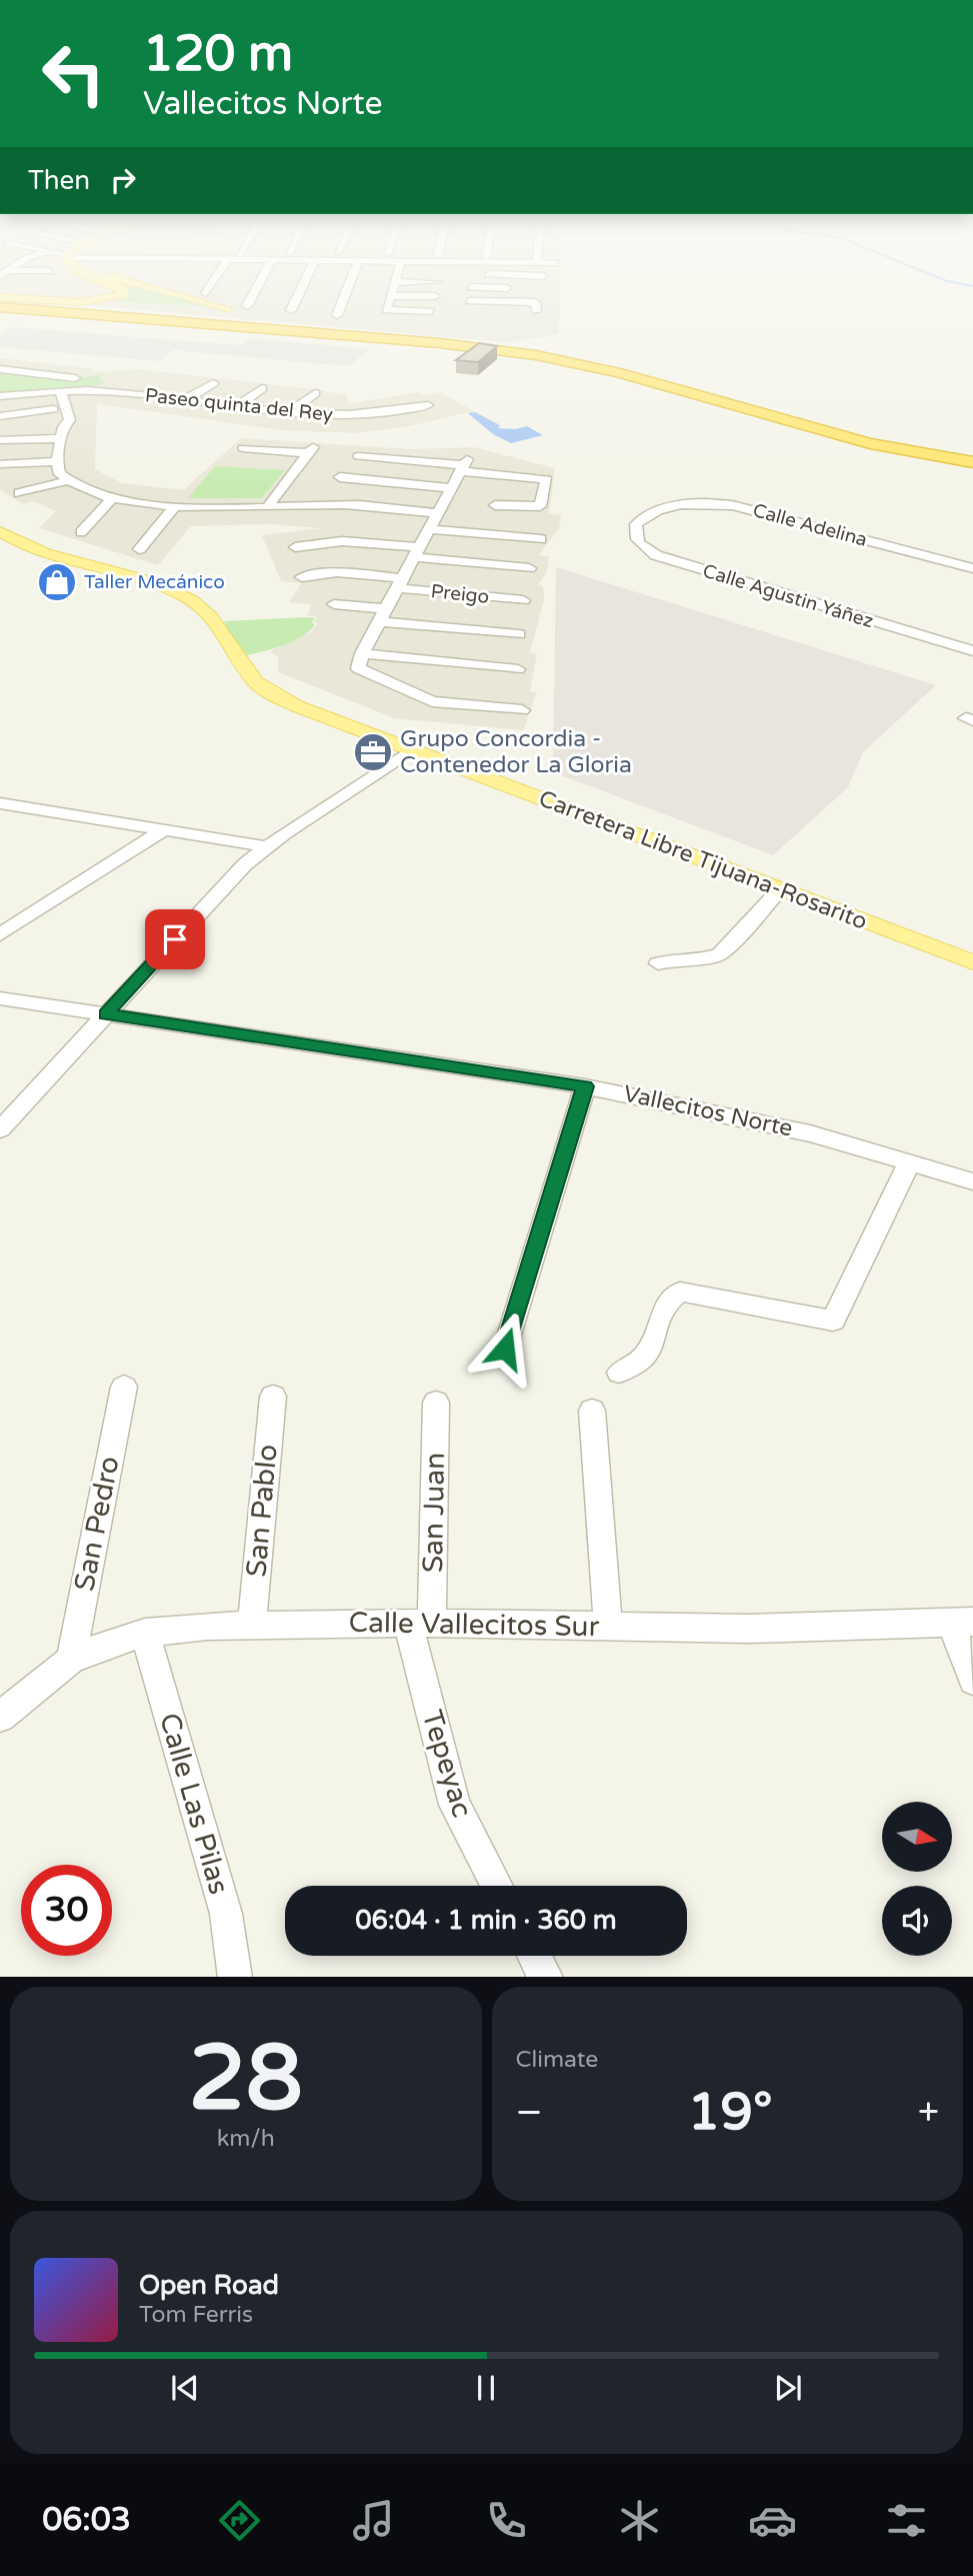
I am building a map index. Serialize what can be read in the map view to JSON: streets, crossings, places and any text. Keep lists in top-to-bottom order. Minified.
{"streets":{"main road":["Carretera Libre Tijuana-Rosarito"],"street":["Paseo quinta del Rey","Calle Adelina","Preigo","Calle Agustin Yáñez","Vallecitos Norte","San Pablo","San Juan","San Pedro","Calle Vallecitos Sur","Tepeyac","Calle Las Pilas"]},"crossings":[["Calle Adelina","Calle Agustin Yáñez"],["San Pablo","Calle Vallecitos Sur"],["San Juan","Calle Vallecitos Sur"],["San Juan","Tepeyac"],["San Pedro","Calle Vallecitos Sur"],["Calle Vallecitos Sur","Tepeyac"],["Calle Vallecitos Sur","Calle Las Pilas"]],"places":{"shop":["Taller Mecánico"],"office":["Grupo Concordia - Contenedor La Gloria"]},"north":"right","page":{"turn":["120 m","Vallecitos Norte"],"then":"Then","limit":"30","trip":"06:04 · 1 min · 360 m","tile":[["28","km/h"],"Climate"],"heat":["−","19°","+"],"song":["Open Road","Tom Ferris"],"tabs":"06:03"}}
